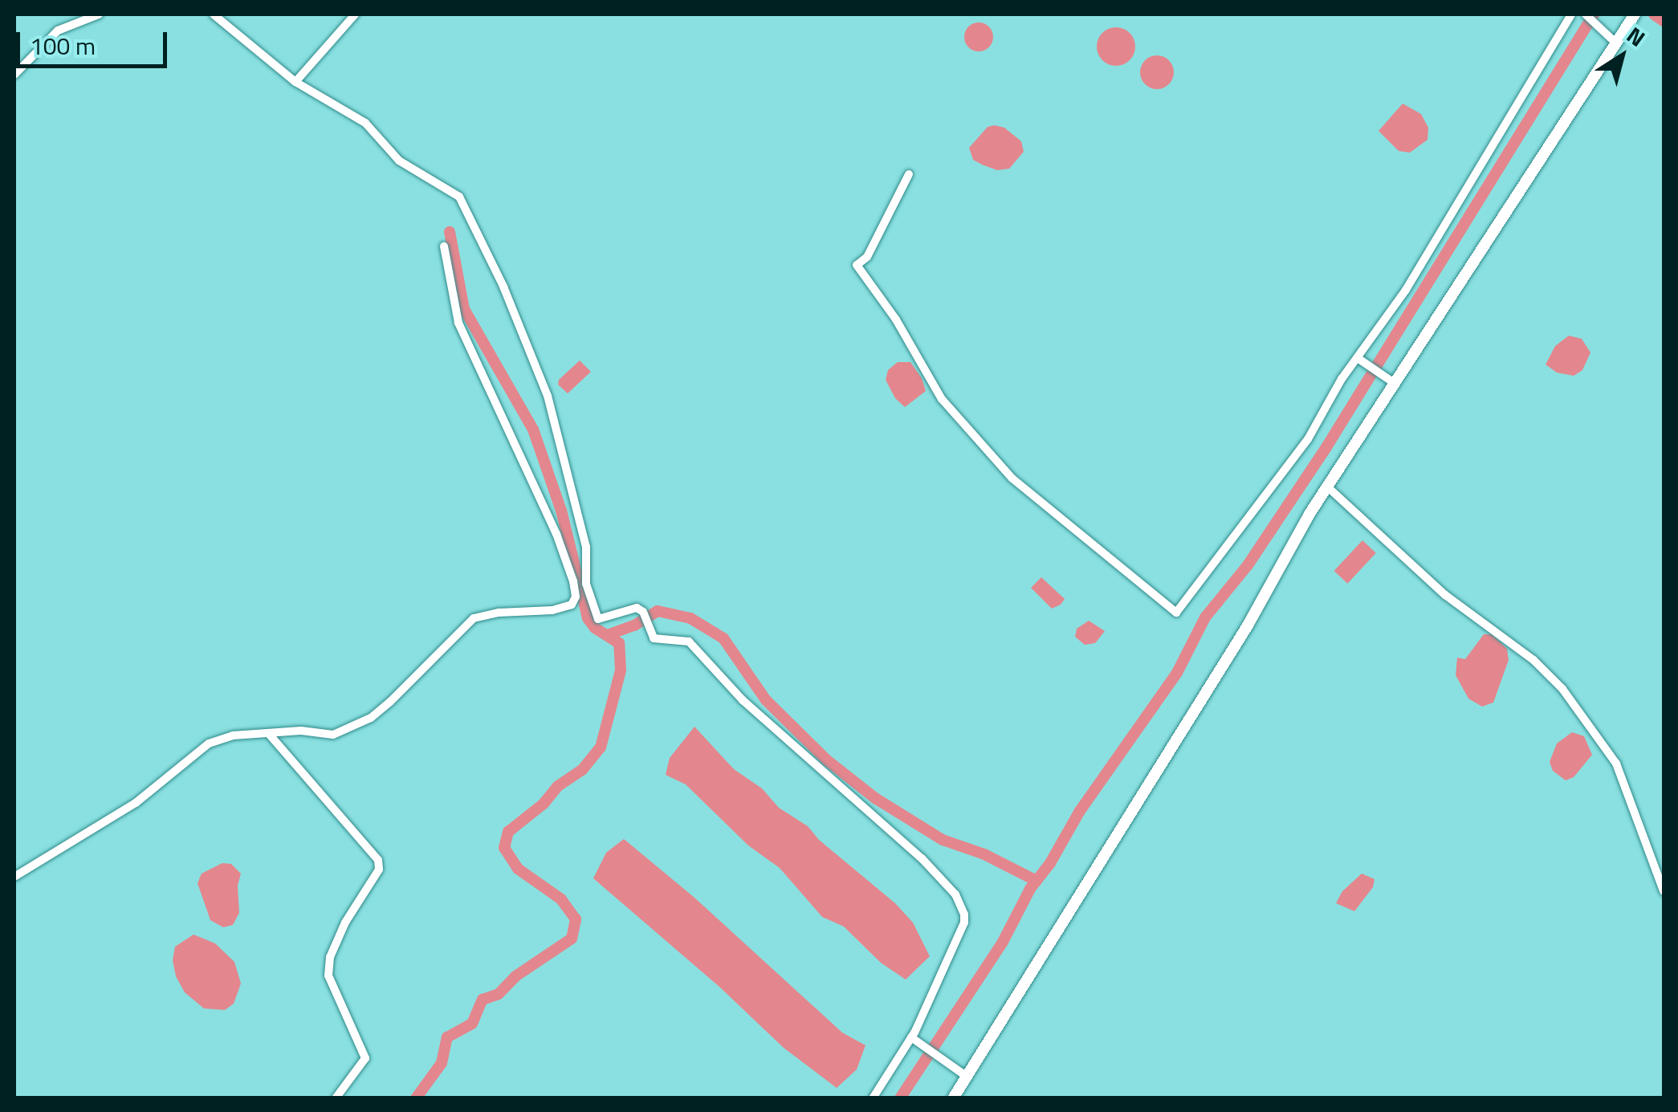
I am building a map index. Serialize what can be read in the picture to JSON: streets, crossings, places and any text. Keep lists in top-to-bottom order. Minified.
{"scale_bar":"100 m","north":"top right"}
